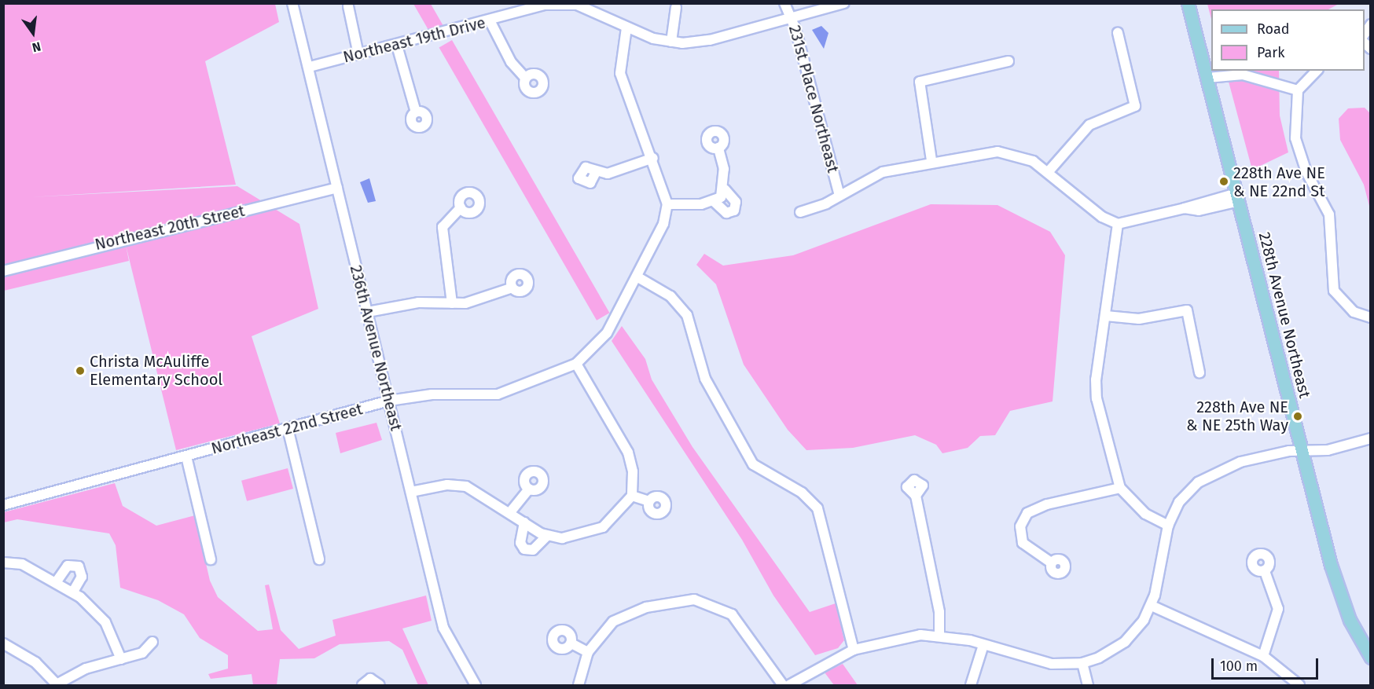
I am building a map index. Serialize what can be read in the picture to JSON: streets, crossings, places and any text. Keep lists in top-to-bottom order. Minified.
{"streets":{"main road":["228th Avenue Northeast"],"street":["Northeast 19th Drive","231st Place Northeast","Northeast 20th Street","236th Avenue Northeast","Northeast 22nd Street"]},"crossings":[["Northeast 19th Drive","231st Place Northeast"],["Northeast 19th Drive","236th Avenue Northeast"],["Northeast 20th Street","236th Avenue Northeast"],["236th Avenue Northeast","Northeast 22nd Street"]],"places":["228th Ave NE & NE 22nd St","Christa McAuliffe Elementary School","228th Ave NE & NE 25th Way"],"legend":["Road","Park"],"scale_bar":"100 m","north":"bottom"}
